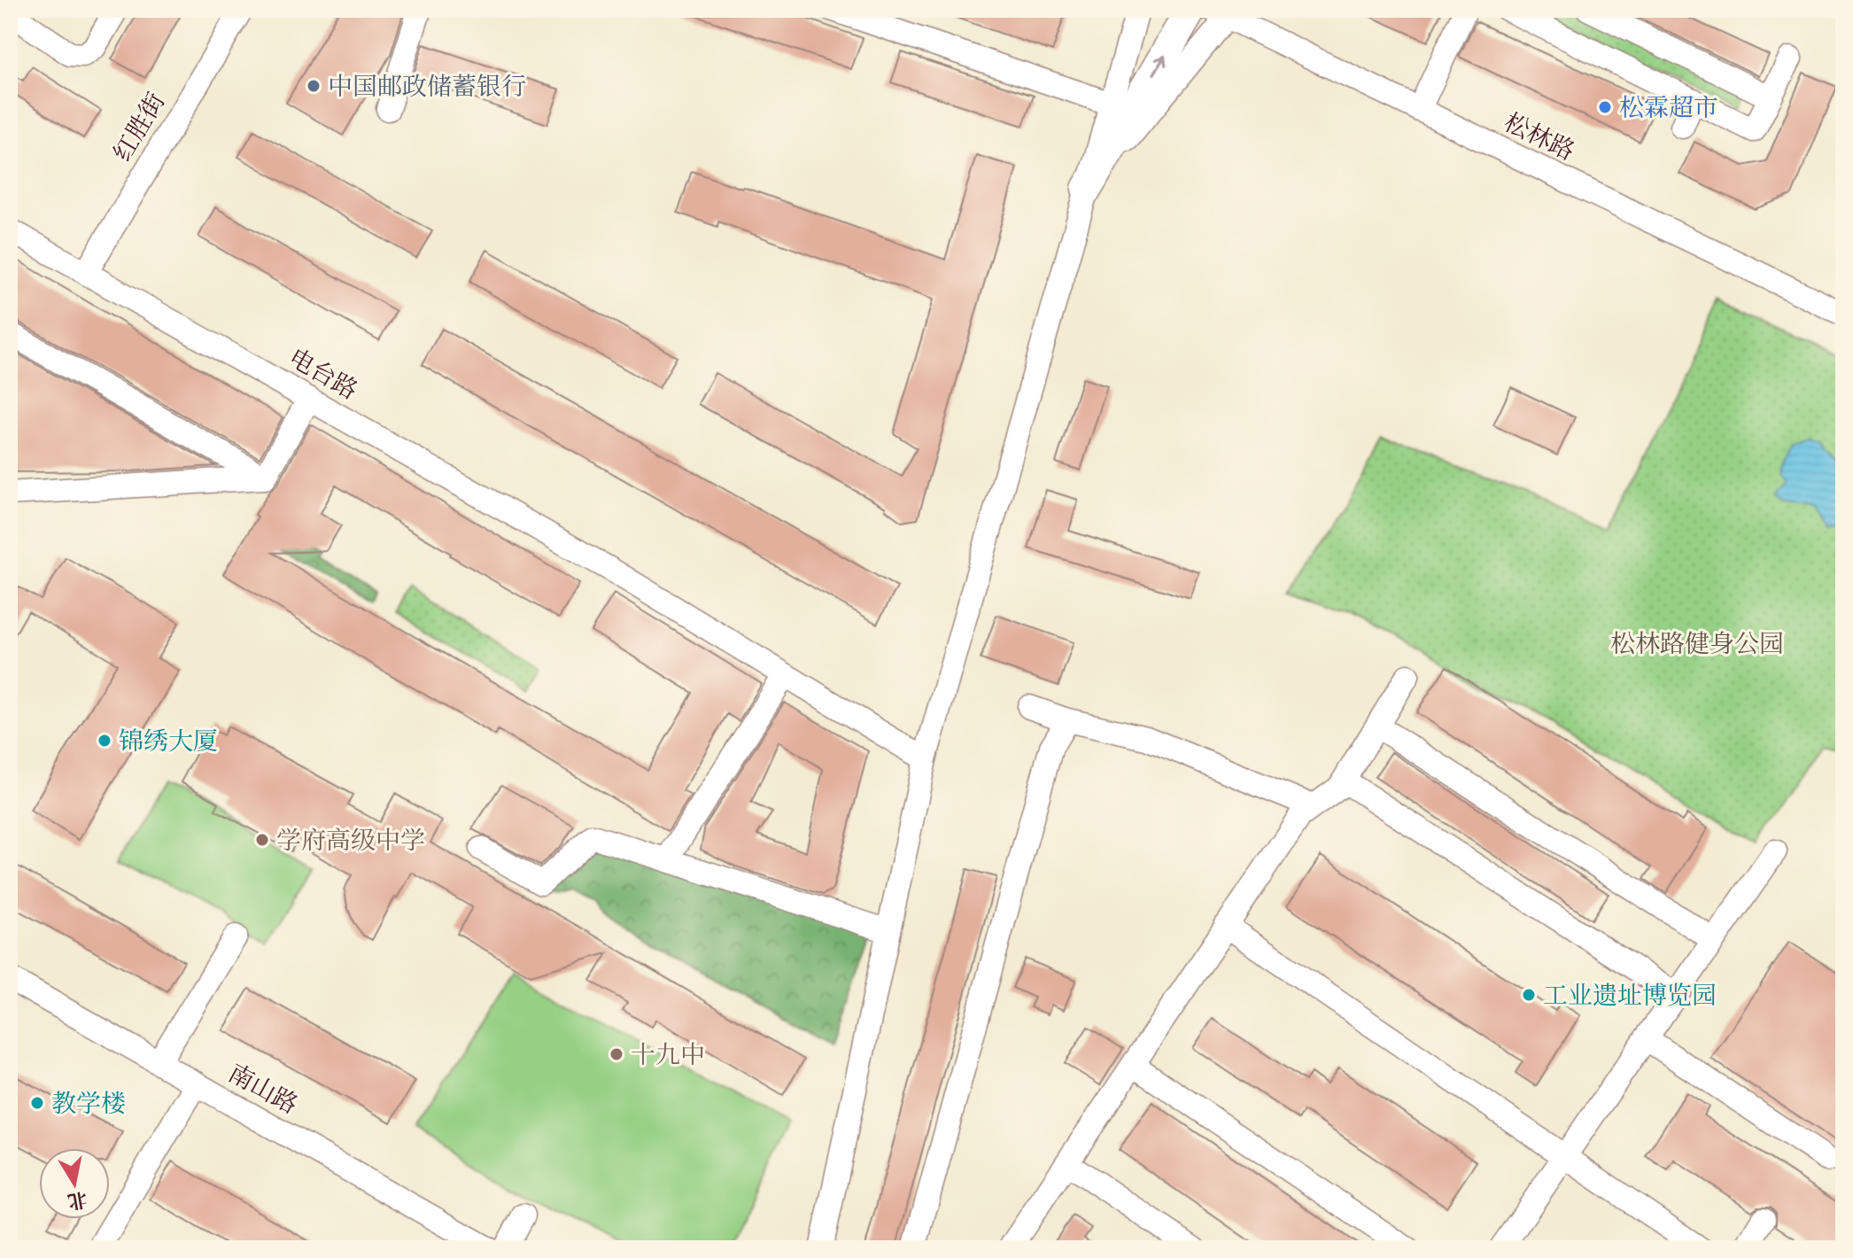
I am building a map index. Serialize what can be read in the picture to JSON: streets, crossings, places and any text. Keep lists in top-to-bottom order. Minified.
{"streets":{"street":["红胜街","松林路","电台路","南山路"]},"crossings":[["红胜街","电台路"]],"parks":["松林路健身公园"],"places":["中国邮政储蓄银行","松霖超市","锦绣大厦","学府高级中学","工业遗址博览园","十九中","教学楼"],"north":"bottom"}
